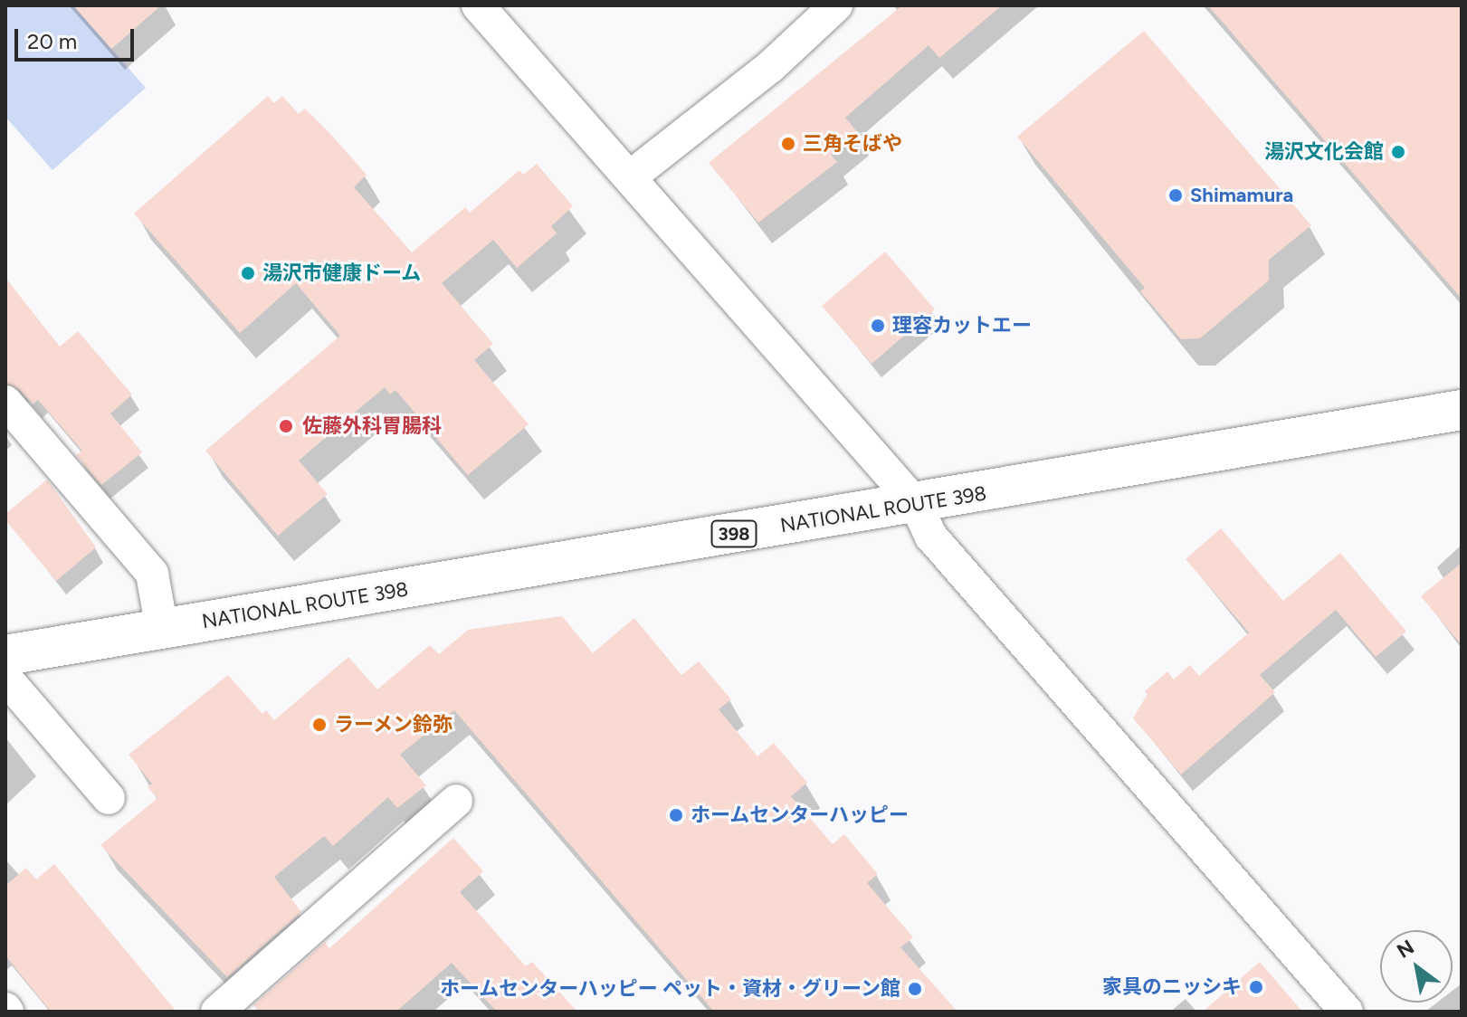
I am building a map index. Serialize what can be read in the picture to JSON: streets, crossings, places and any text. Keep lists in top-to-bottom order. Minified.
{"streets":{"highway":["NATIONAL ROUTE 398","398"]},"places":["三角そばや","湯沢文化会館","Shimamura","湯沢市健康ドーム","理容カットエー","佐藤外科胃腸科","ラーメン鈴弥","ホームセンターハッピー","家具のニッシキ","ホームセンターハッピー ペット・資材・グリーン館"],"scale_bar":"20 m","north":"top left"}
